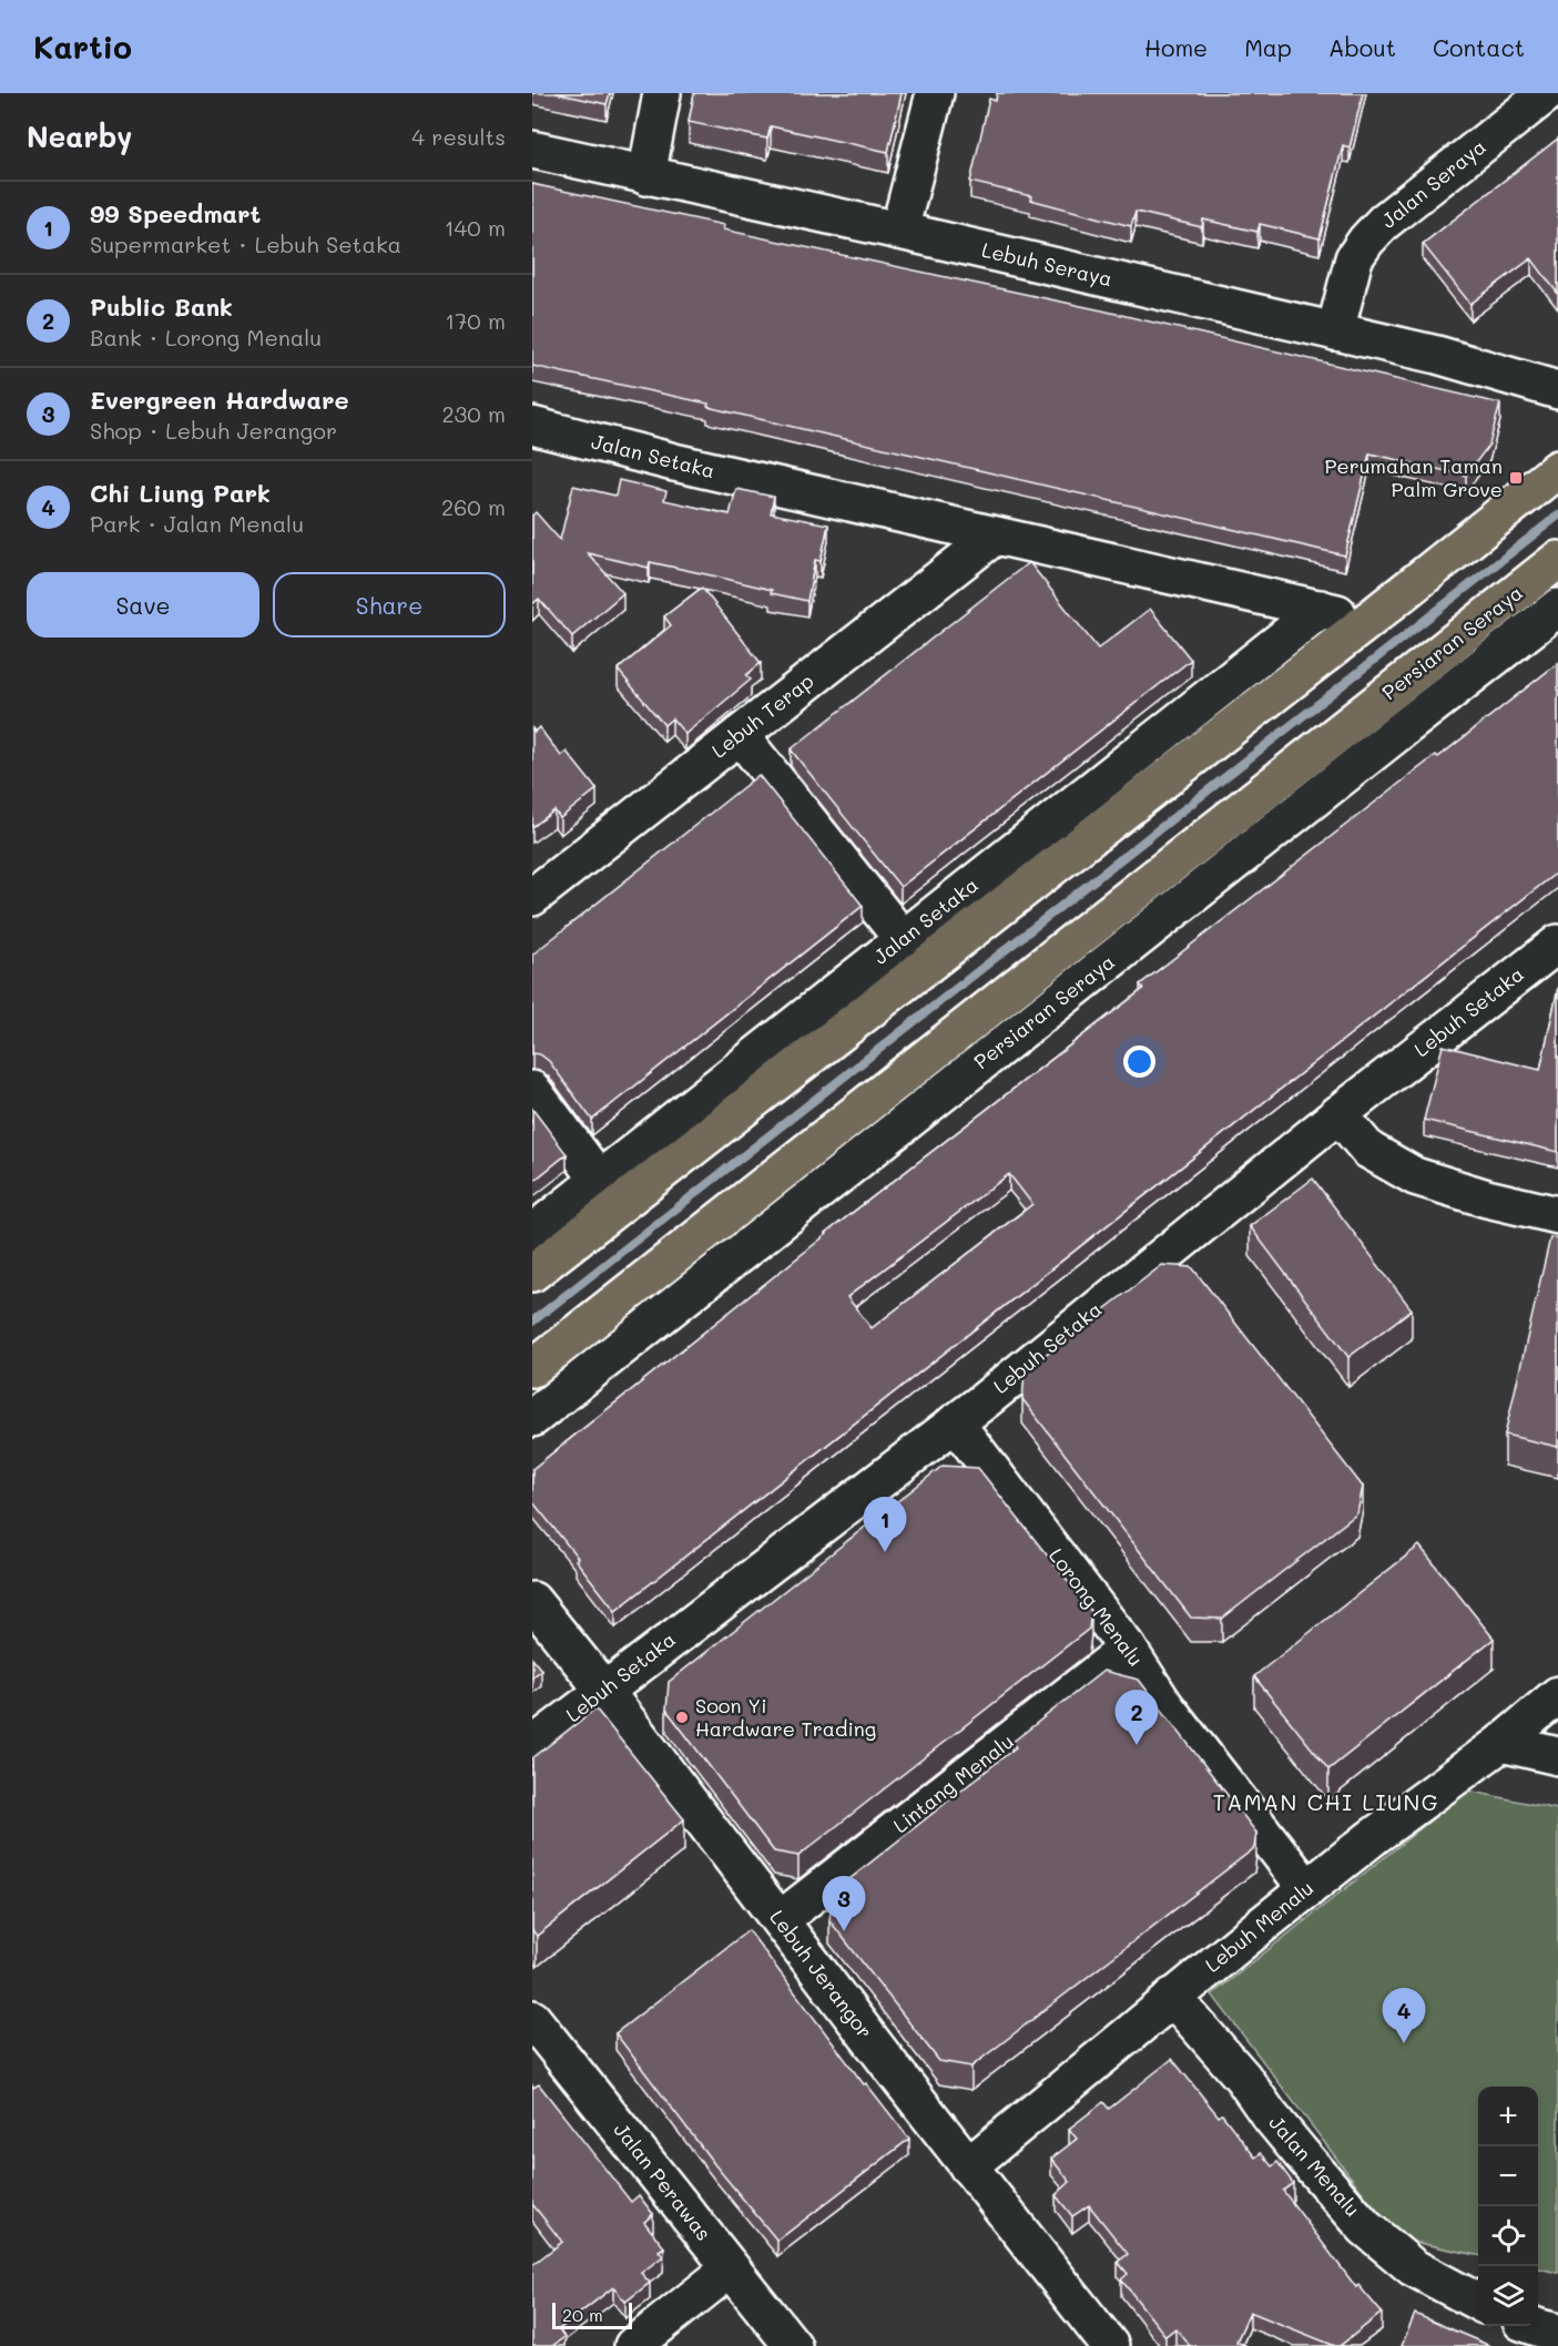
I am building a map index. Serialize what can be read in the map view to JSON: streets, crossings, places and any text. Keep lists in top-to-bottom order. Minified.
{"streets":{"main road":["Persiaran Seraya"],"street":["Jalan Seraya","Lebuh Seraya","Jalan Setaka","Lebuh Terap","Lebuh Setaka","Lorong Menalu","Lintang Menalu","Lebuh Menalu","Lebuh Jerangor","Jalan Menalu","Jalan Perawas"]},"crossings":[["Jalan Seraya","Lebuh Seraya"],["Jalan Setaka","Lebuh Terap"],["Lebuh Setaka","Lorong Menalu"],["Lebuh Setaka","Lebuh Jerangor"],["Lorong Menalu","Lintang Menalu"],["Lorong Menalu","Lebuh Menalu"],["Lintang Menalu","Lebuh Jerangor"],["Lebuh Menalu","Lebuh Jerangor"],["Lebuh Menalu","Jalan Menalu"]],"districts":["TAMAN CHI LIUNG"],"places":{"transit":["Perumahan Taman Palm Grove"],"other":["Soon Yi Hardware Trading"]},"scale_bar":"20 m","page":{"header":"Kartio","nav":["Home","Map","About","Contact"],"heading":["Nearby","4 results"],"list":[{"mark":"1","name":"99 Speedmart","note":"Supermarket · Lebuh Setaka","value":"140 m"},{"mark":"2","name":"Public Bank","note":"Bank · Lorong Menalu","value":"170 m"},{"mark":"3","name":"Evergreen Hardware","note":"Shop · Lebuh Jerangor","value":"230 m"},{"mark":"4","name":"Chi Liung Park","note":"Park · Jalan Menalu","value":"260 m"}],"buttons":["Save","Share"],"pins":["1","2","3","4"],"map_buttons":["+","−"],"scale":"20 m"}}
